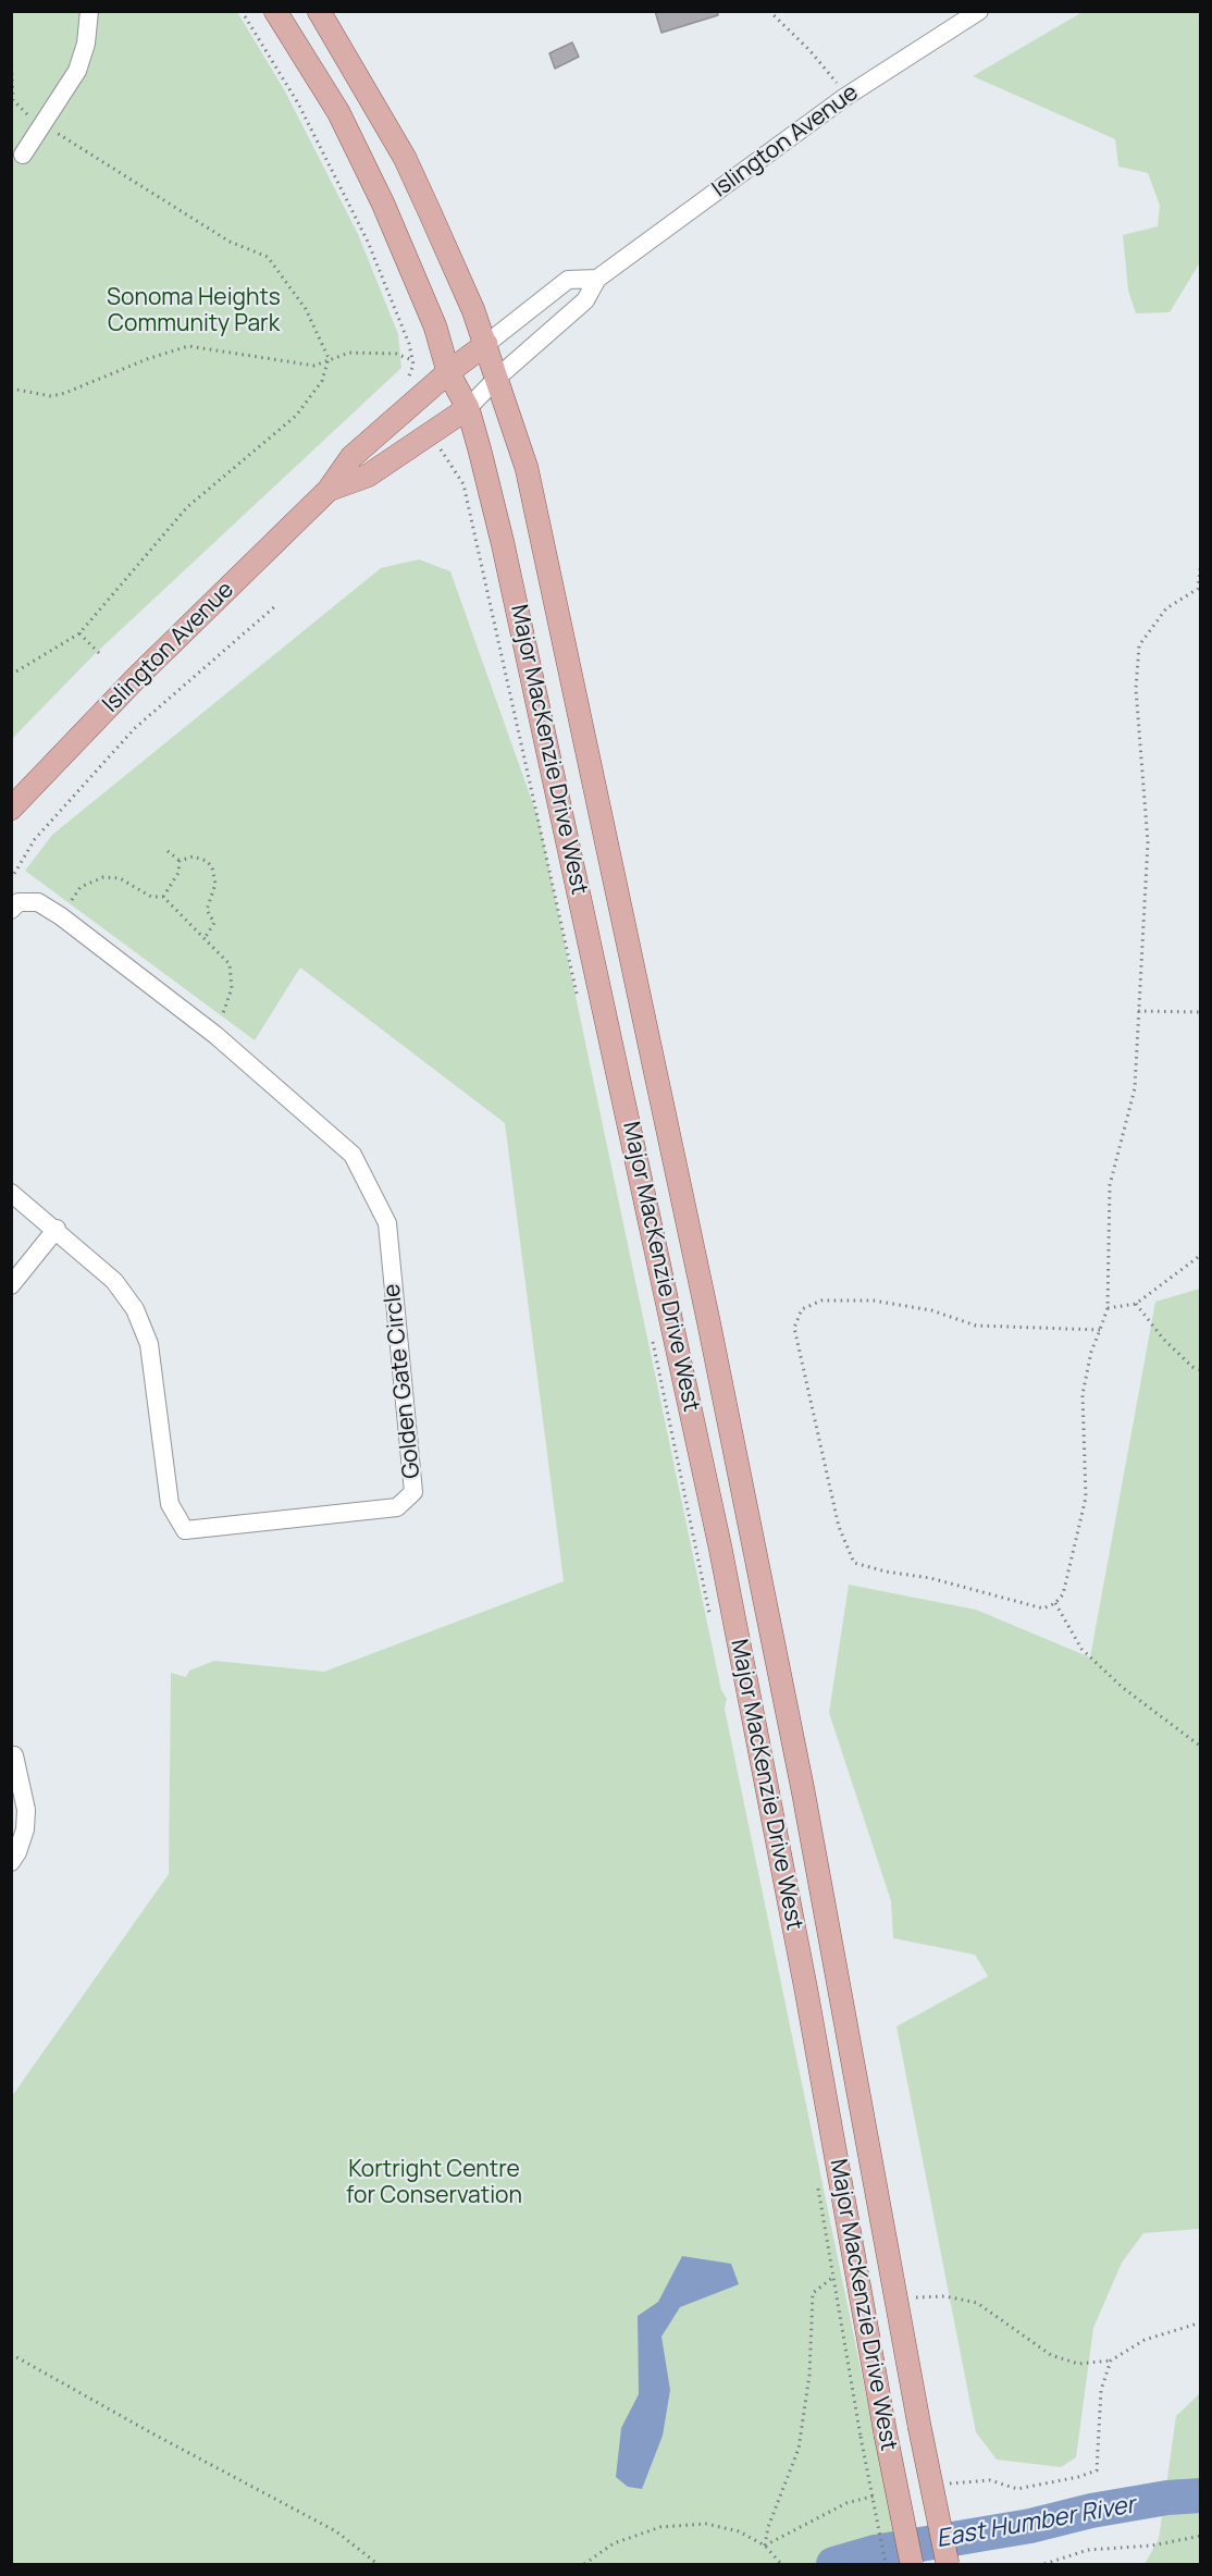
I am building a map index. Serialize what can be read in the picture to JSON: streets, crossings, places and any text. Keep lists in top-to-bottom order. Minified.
{"streets":{"main road":["Islington Avenue","Major MacKenzie Drive West"],"street":["Golden Gate Circle"]},"crossings":[["Islington Avenue","Major MacKenzie Drive West"]],"water":["East Humber River"],"parks":["Sonoma Heights Community Park","Kortright Centre for Conservation"]}
